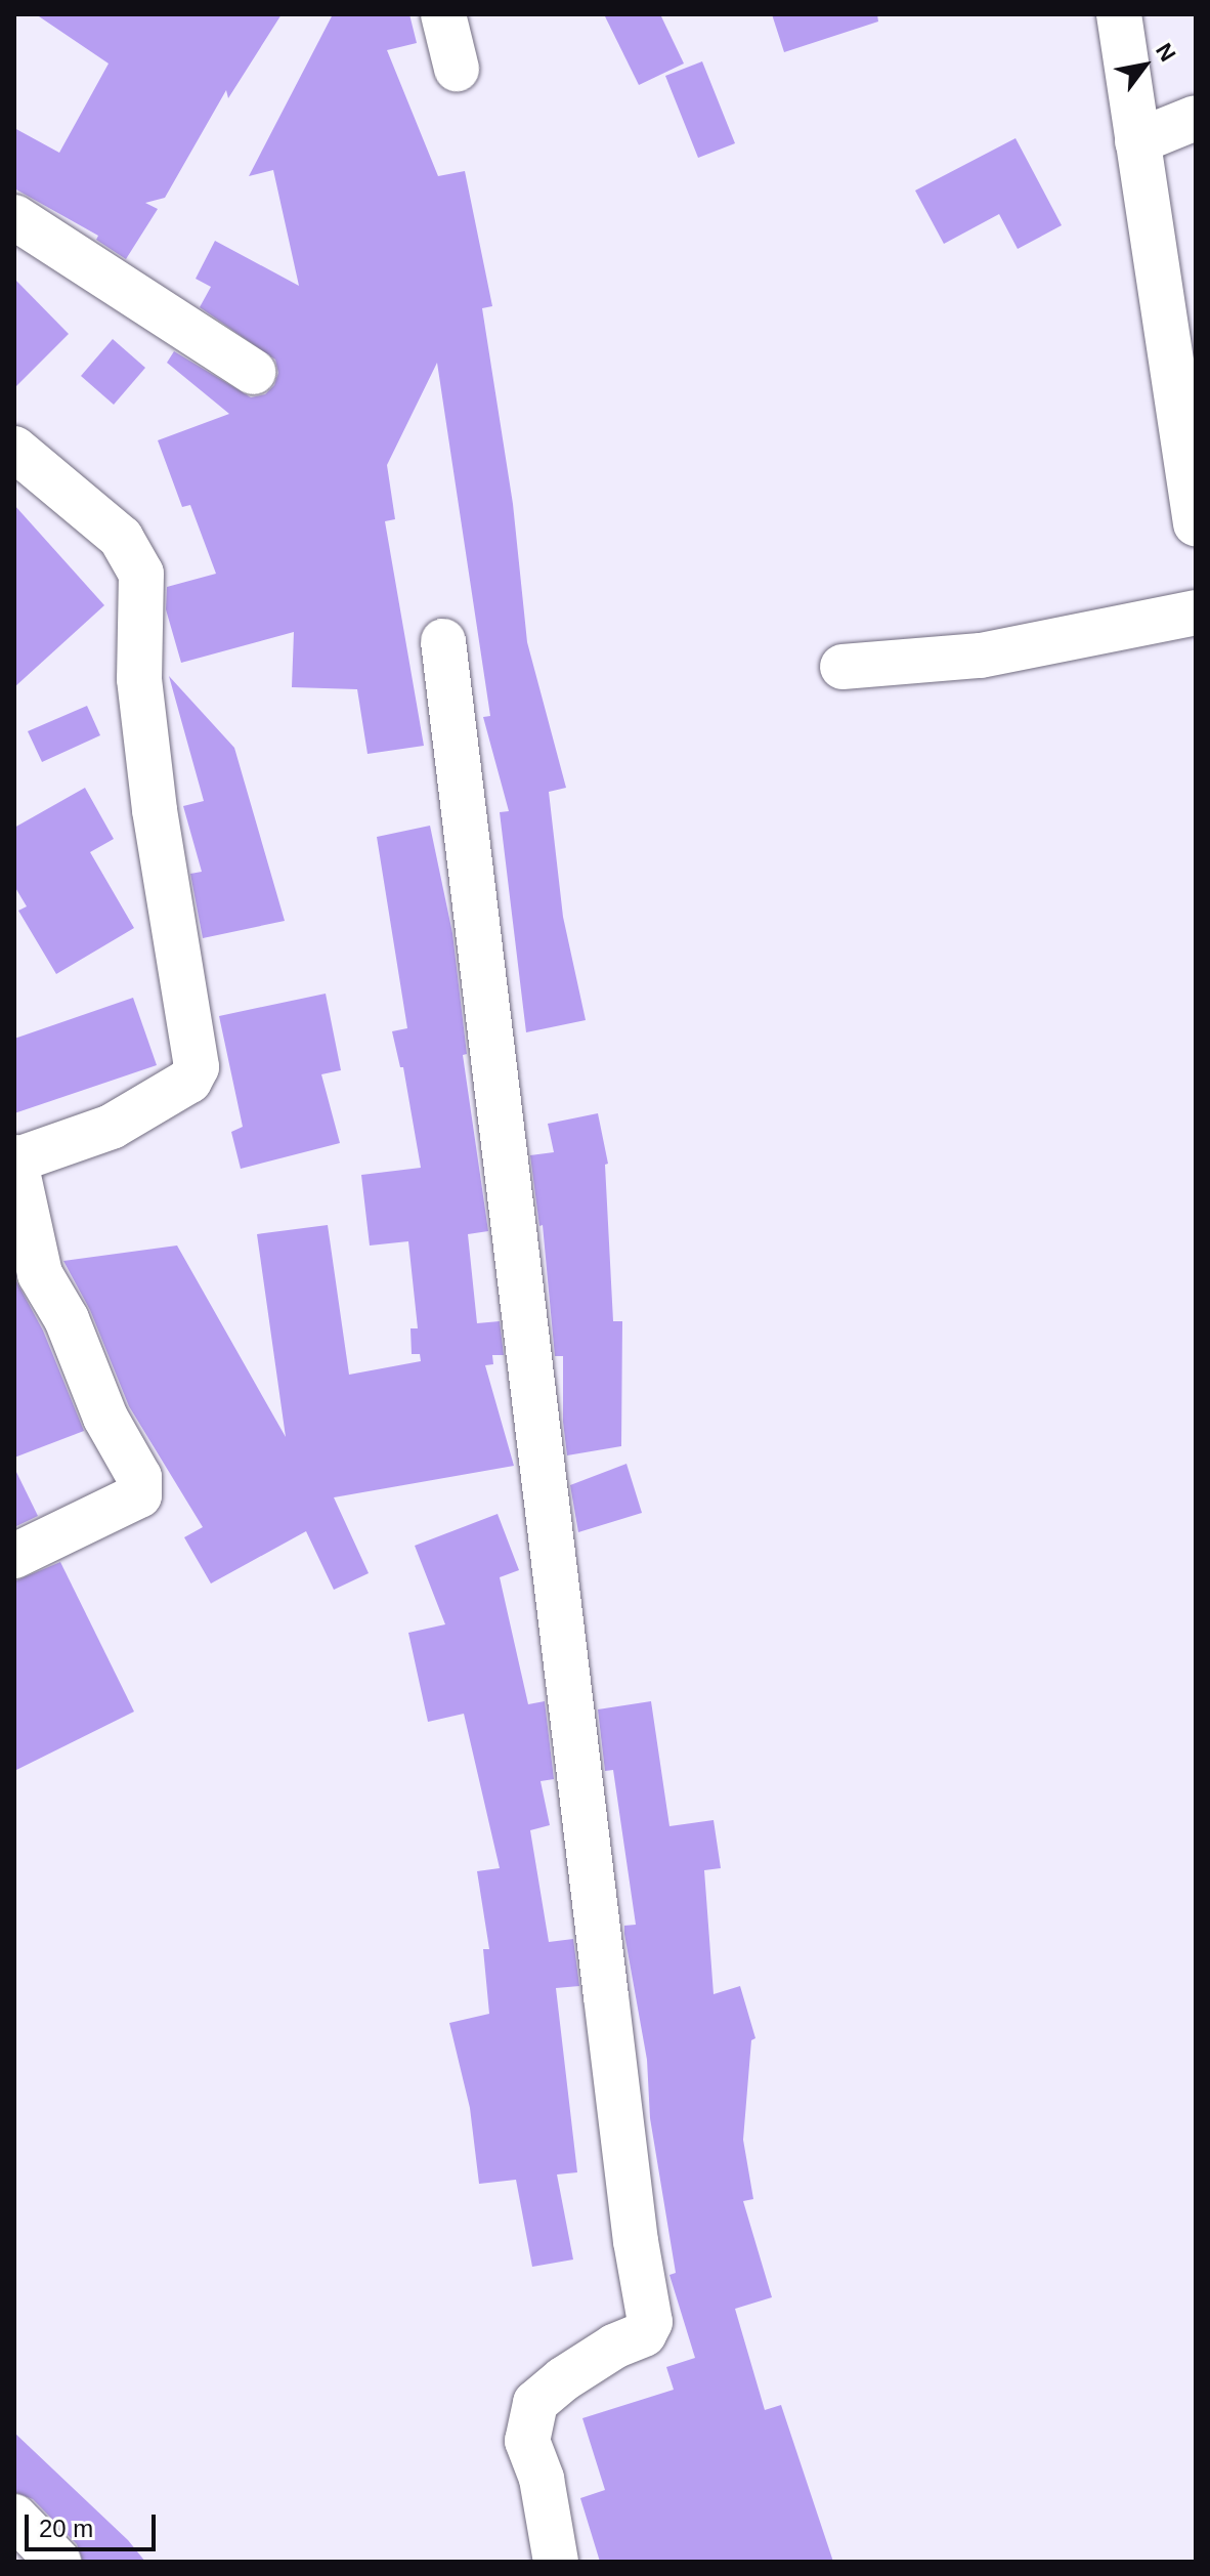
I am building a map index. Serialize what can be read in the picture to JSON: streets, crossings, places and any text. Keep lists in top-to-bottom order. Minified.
{"scale_bar":"20 m","north":"top right"}
